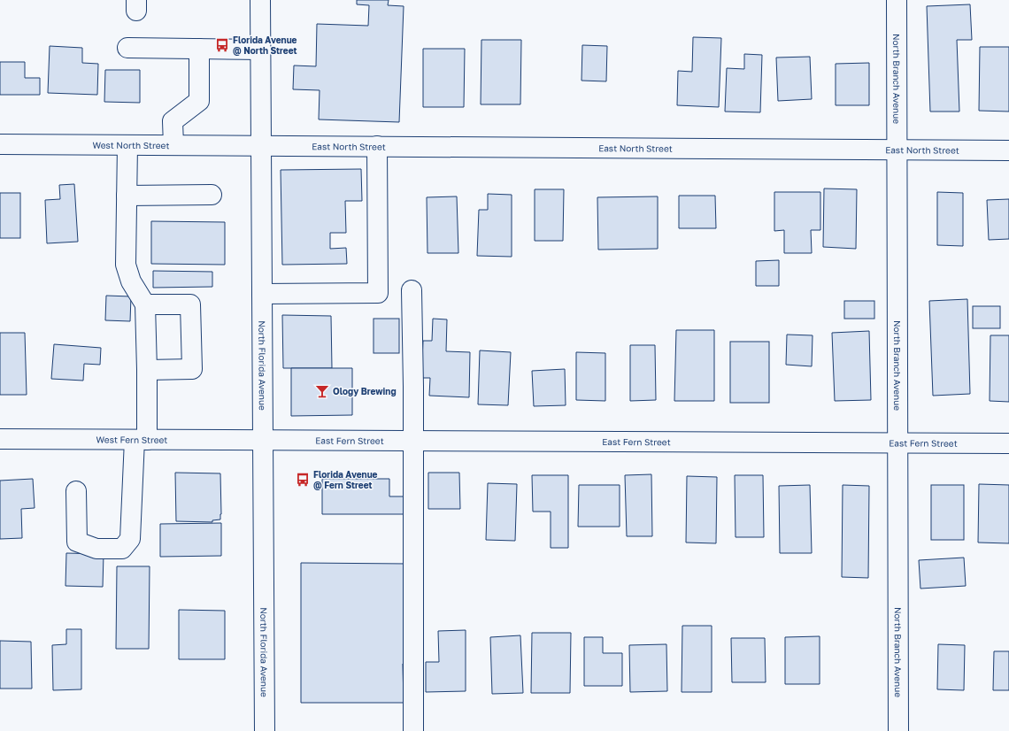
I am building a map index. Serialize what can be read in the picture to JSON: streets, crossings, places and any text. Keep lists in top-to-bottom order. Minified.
{"streets":{"street":["North Branch Avenue","West North Street","East North Street","North Florida Avenue","West Fern Street","East Fern Street"]},"crossings":[["North Branch Avenue","East North Street"],["North Branch Avenue","East Fern Street"],["West North Street","East North Street"],["West North Street","North Florida Avenue"],["East North Street","North Florida Avenue"],["North Florida Avenue","West Fern Street"],["North Florida Avenue","East Fern Street"],["West Fern Street","East Fern Street"]],"places":{"bus stop":["Florida Avenue @ North Street","Florida Avenue @ Fern Street"],"bar":["Ology Brewing"]}}
